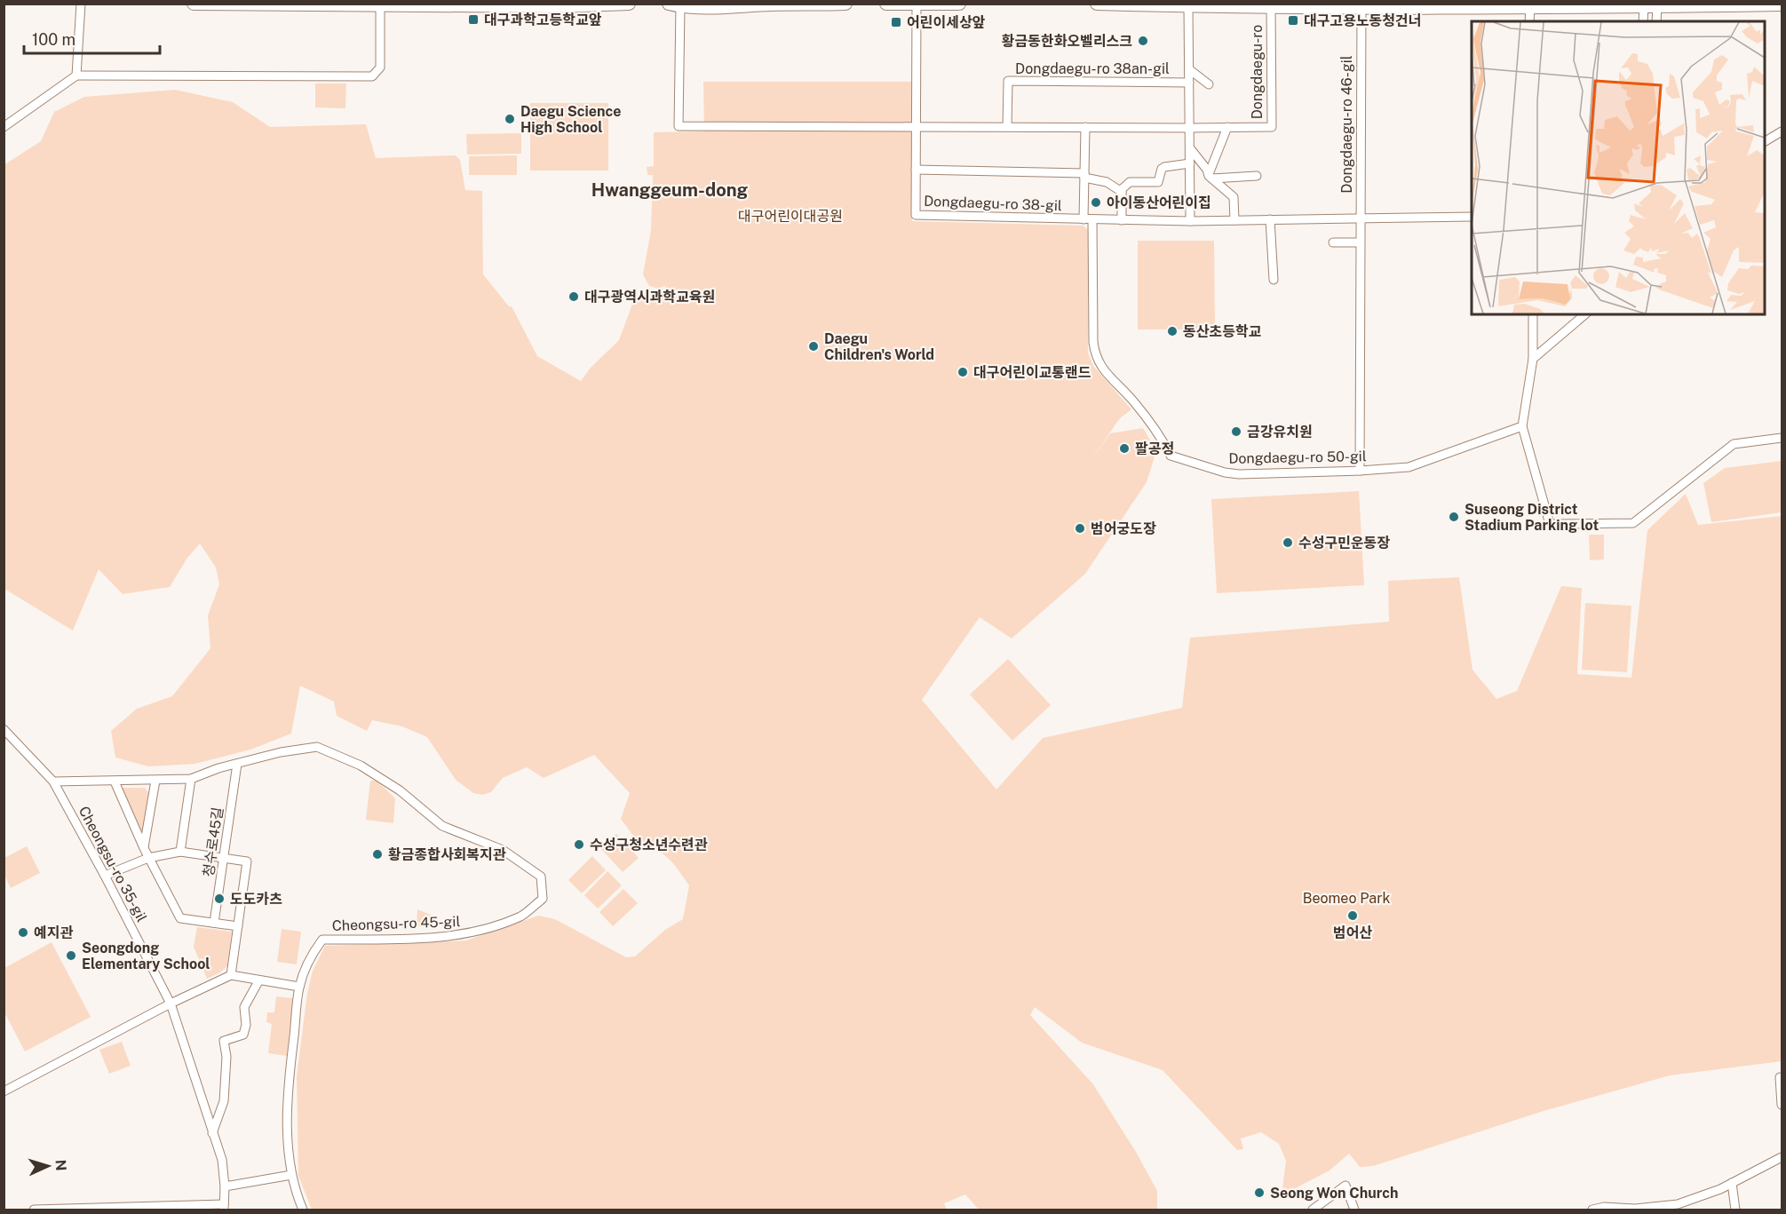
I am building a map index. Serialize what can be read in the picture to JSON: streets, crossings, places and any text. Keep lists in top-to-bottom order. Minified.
{"streets":{"main road":["Dongdaegu-ro"],"street":["Dongdaegu-ro 38an-gil","Dongdaegu-ro 46-gil","Dongdaegu-ro 38-gil","Dongdaegu-ro 50-gil","청수로45길","Cheongsu-ro 35-gil","Cheongsu-ro 45-gil"]},"crossings":[["Dongdaegu-ro","Dongdaegu-ro 46-gil"],["Dongdaegu-ro 46-gil","Dongdaegu-ro 38-gil"],["Dongdaegu-ro 46-gil","Dongdaegu-ro 50-gil"],["Dongdaegu-ro 38-gil","Dongdaegu-ro 50-gil"],["청수로45길","Cheongsu-ro 45-gil"],["Cheongsu-ro 35-gil","Cheongsu-ro 45-gil"]],"districts":["Hwanggeum-dong"],"parks":["대구어린이대공원","Beomeo Park"],"places":{"transit":["대구과학고등학교앞","대구고용노동청건너","어린이세상앞"],"other":["황금동한화오벨리스크","Daegu Science High School","아이동산어린이집","대구광역시과학교육원","동산초등학교","Daegu Children's World","대구어린이교통랜드","금강유치원","팔공정","Suseong District Stadium Parking lot","범어궁도장","수성구민운동장","수성구청소년수련관","황금종합사회복지관","도도카츠","범어산","예지관","Seongdong Elementary School","Seong Won Church"]},"scale_bar":"100 m","north":"right"}
